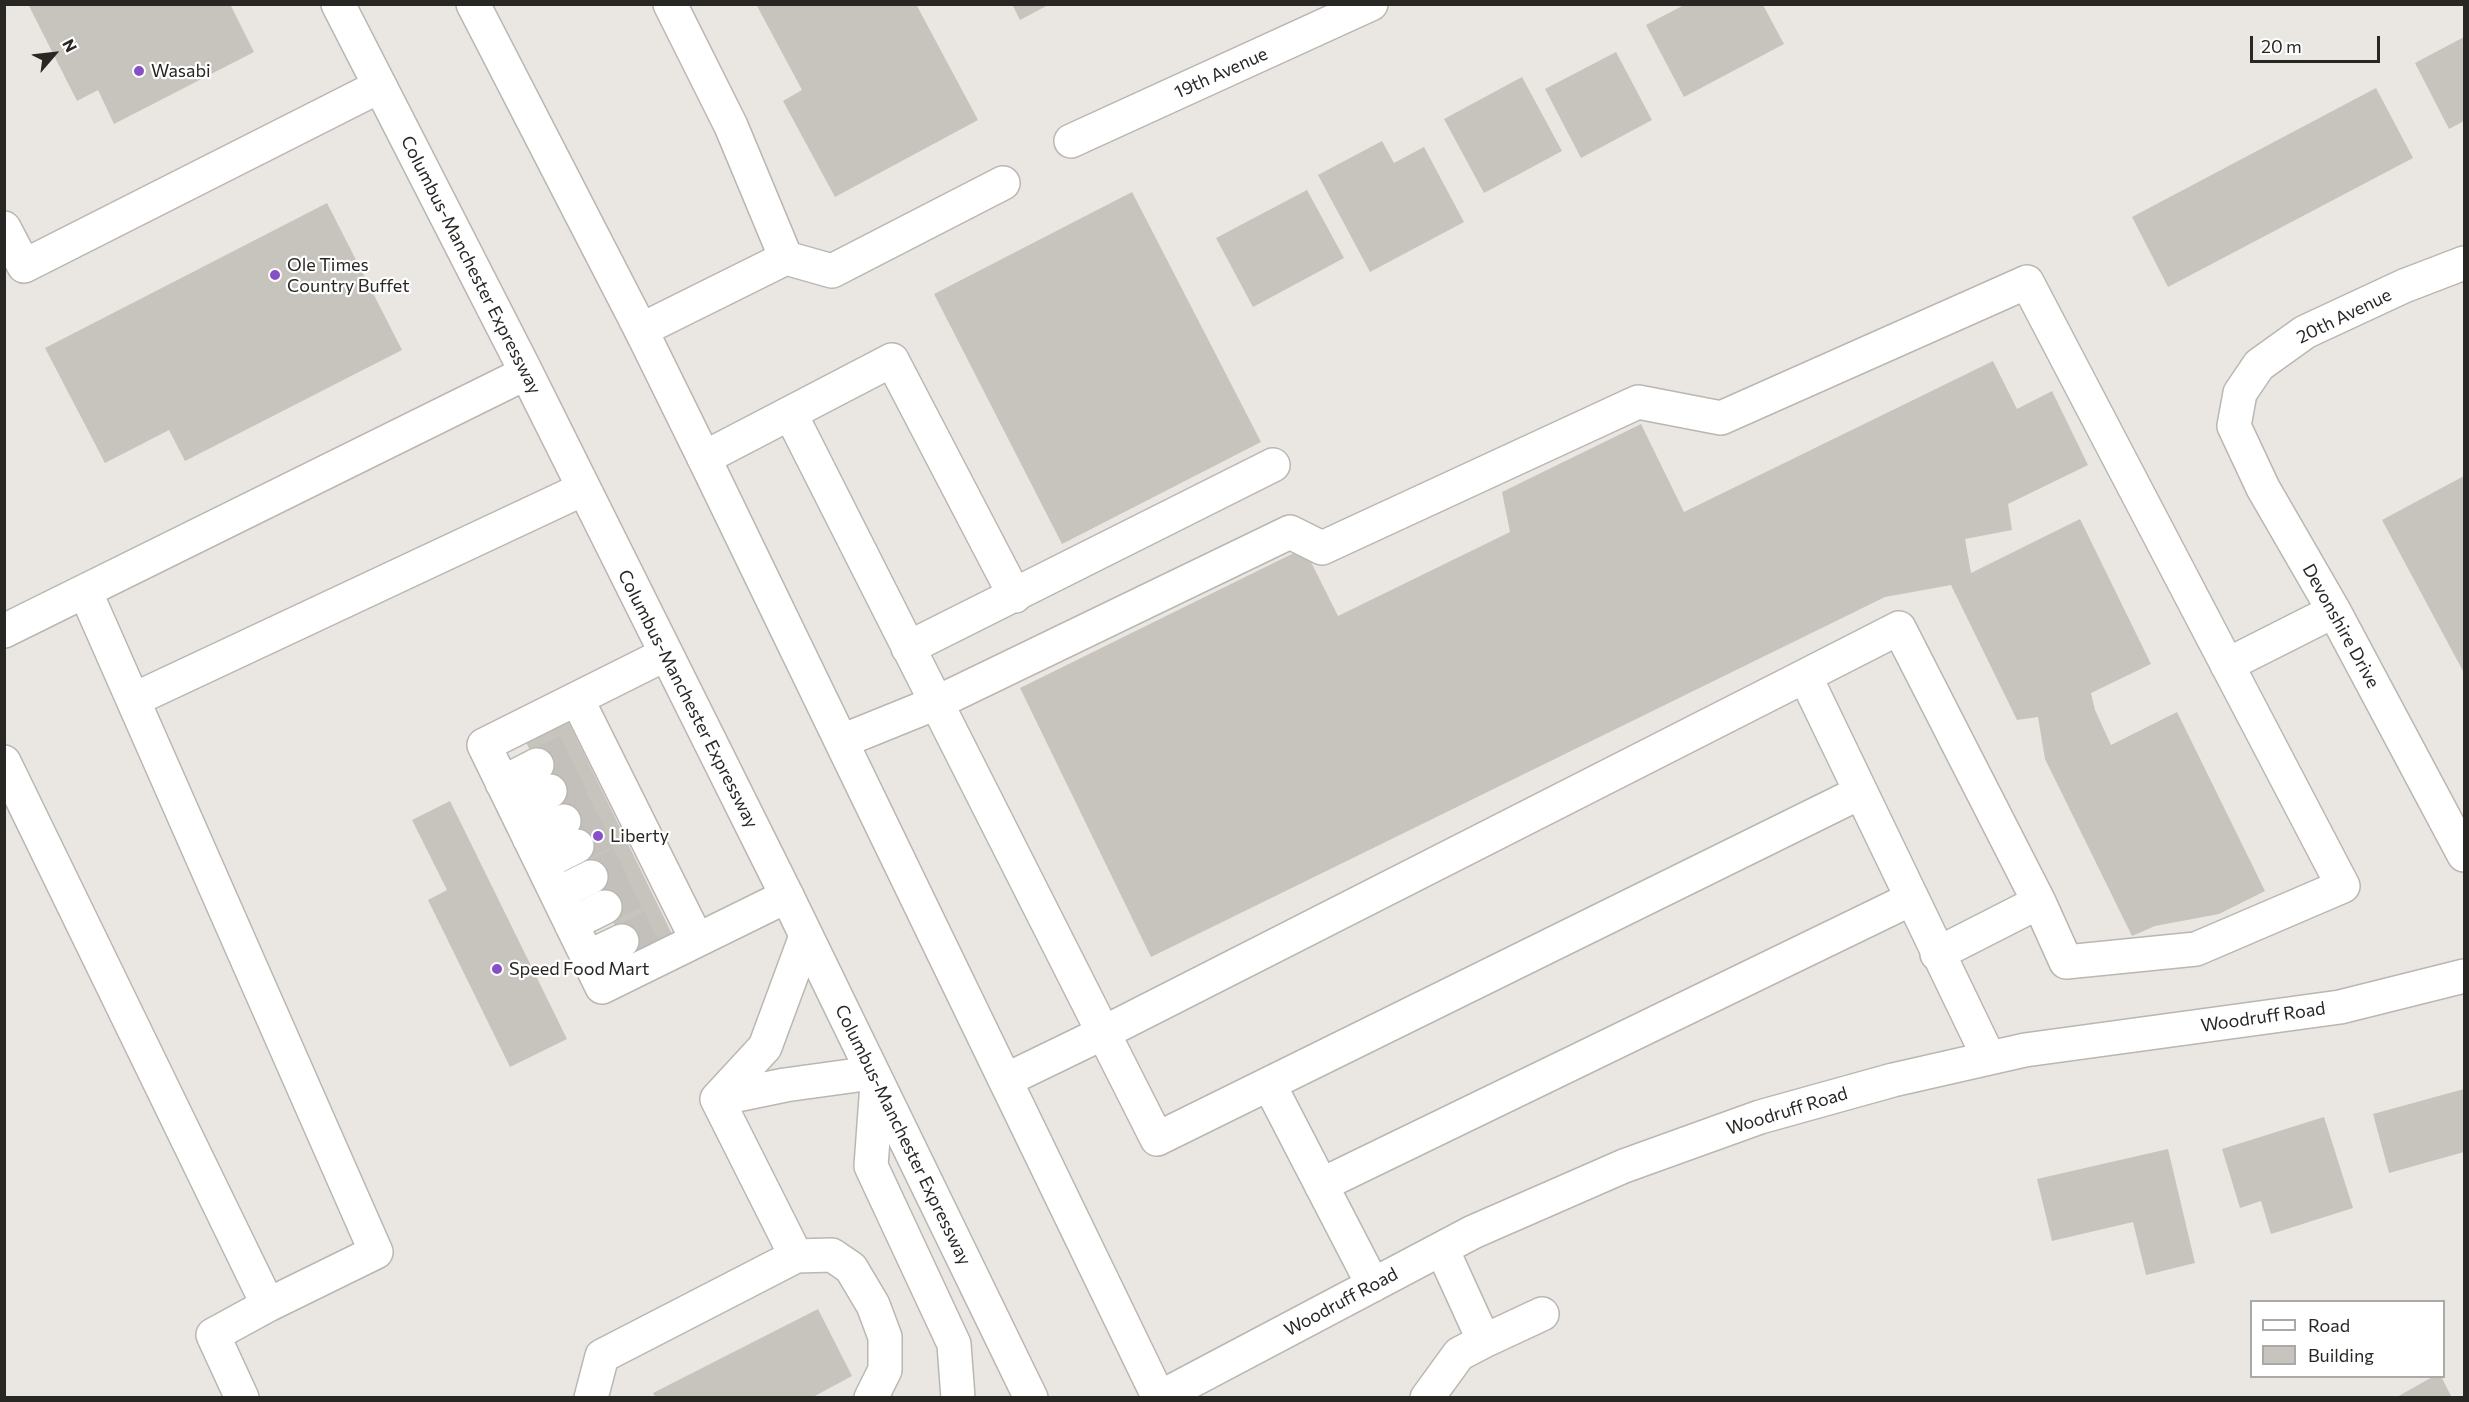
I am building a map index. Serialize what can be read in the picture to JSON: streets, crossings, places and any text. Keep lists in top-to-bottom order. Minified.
{"streets":{"main road":["19th Avenue","Columbus-Manchester Expressway","20th Avenue","Devonshire Drive","Woodruff Road"]},"crossings":[["20th Avenue","Devonshire Drive"]],"places":["Wasabi","Ole Times Country Buffet","Liberty","Speed Food Mart"],"legend":["Road","Building"],"scale_bar":"20 m","north":"top right"}
